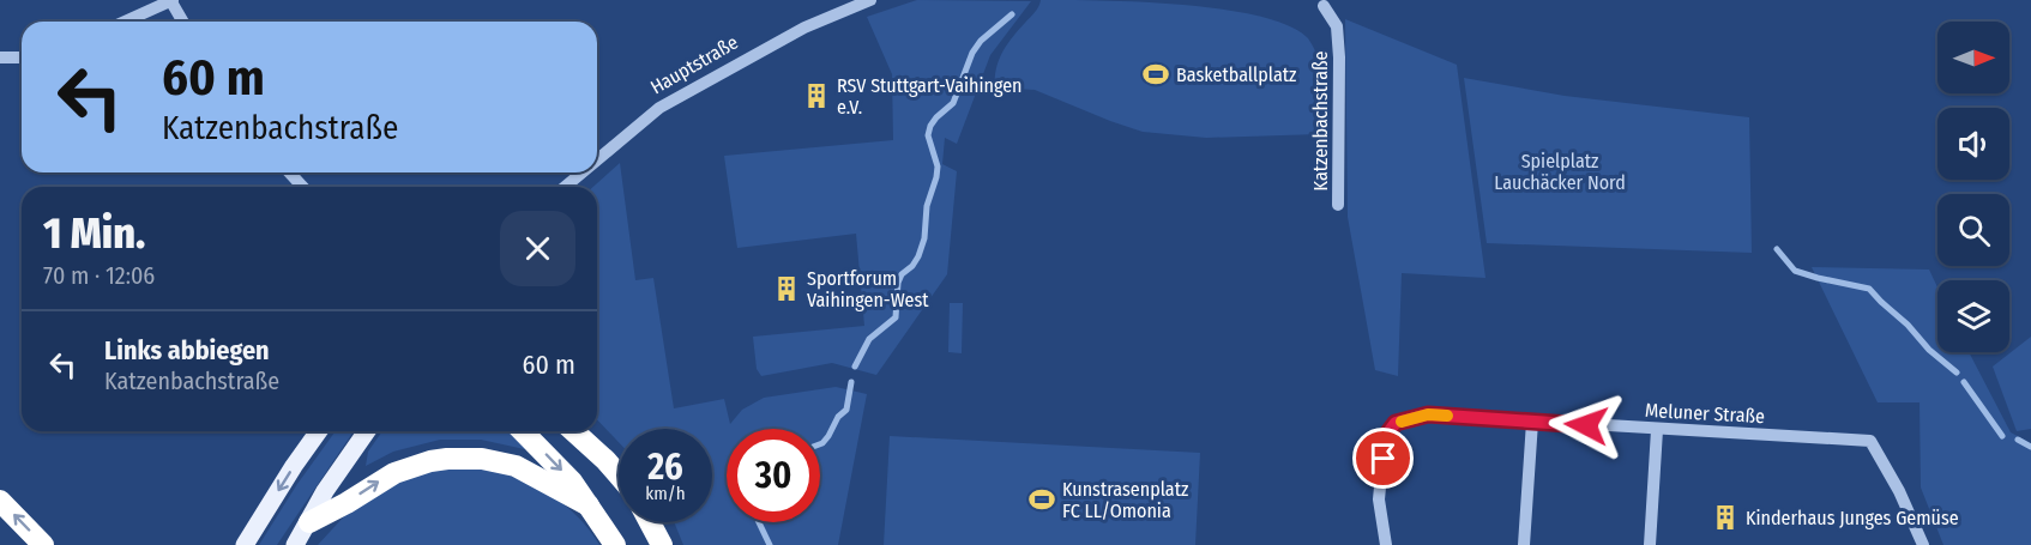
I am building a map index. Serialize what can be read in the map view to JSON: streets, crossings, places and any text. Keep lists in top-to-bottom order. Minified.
{"streets":{"street":["Hauptstraße","Katzenbachstraße","Meluner Straße"]},"parks":["Spielplatz Lauchäcker Nord"],"places":{"sports":["Basketballplatz","Kunstrasenplatz FC LL/Omonia"],"building":["RSV Stuttgart-Vaihingen e.V.","Sportforum Vaihingen-West","Kinderhaus Junges Gemüse"]},"north":"right","page":{"turn":["60 m","Katzenbachstraße"],"heading":["1 Min.","70 m · 12:06"],"list":[{"name":"Links abbiegen","note":"Katzenbachstraße","value":"60 m"}],"speed":"26 km/h","limit":"30"}}
